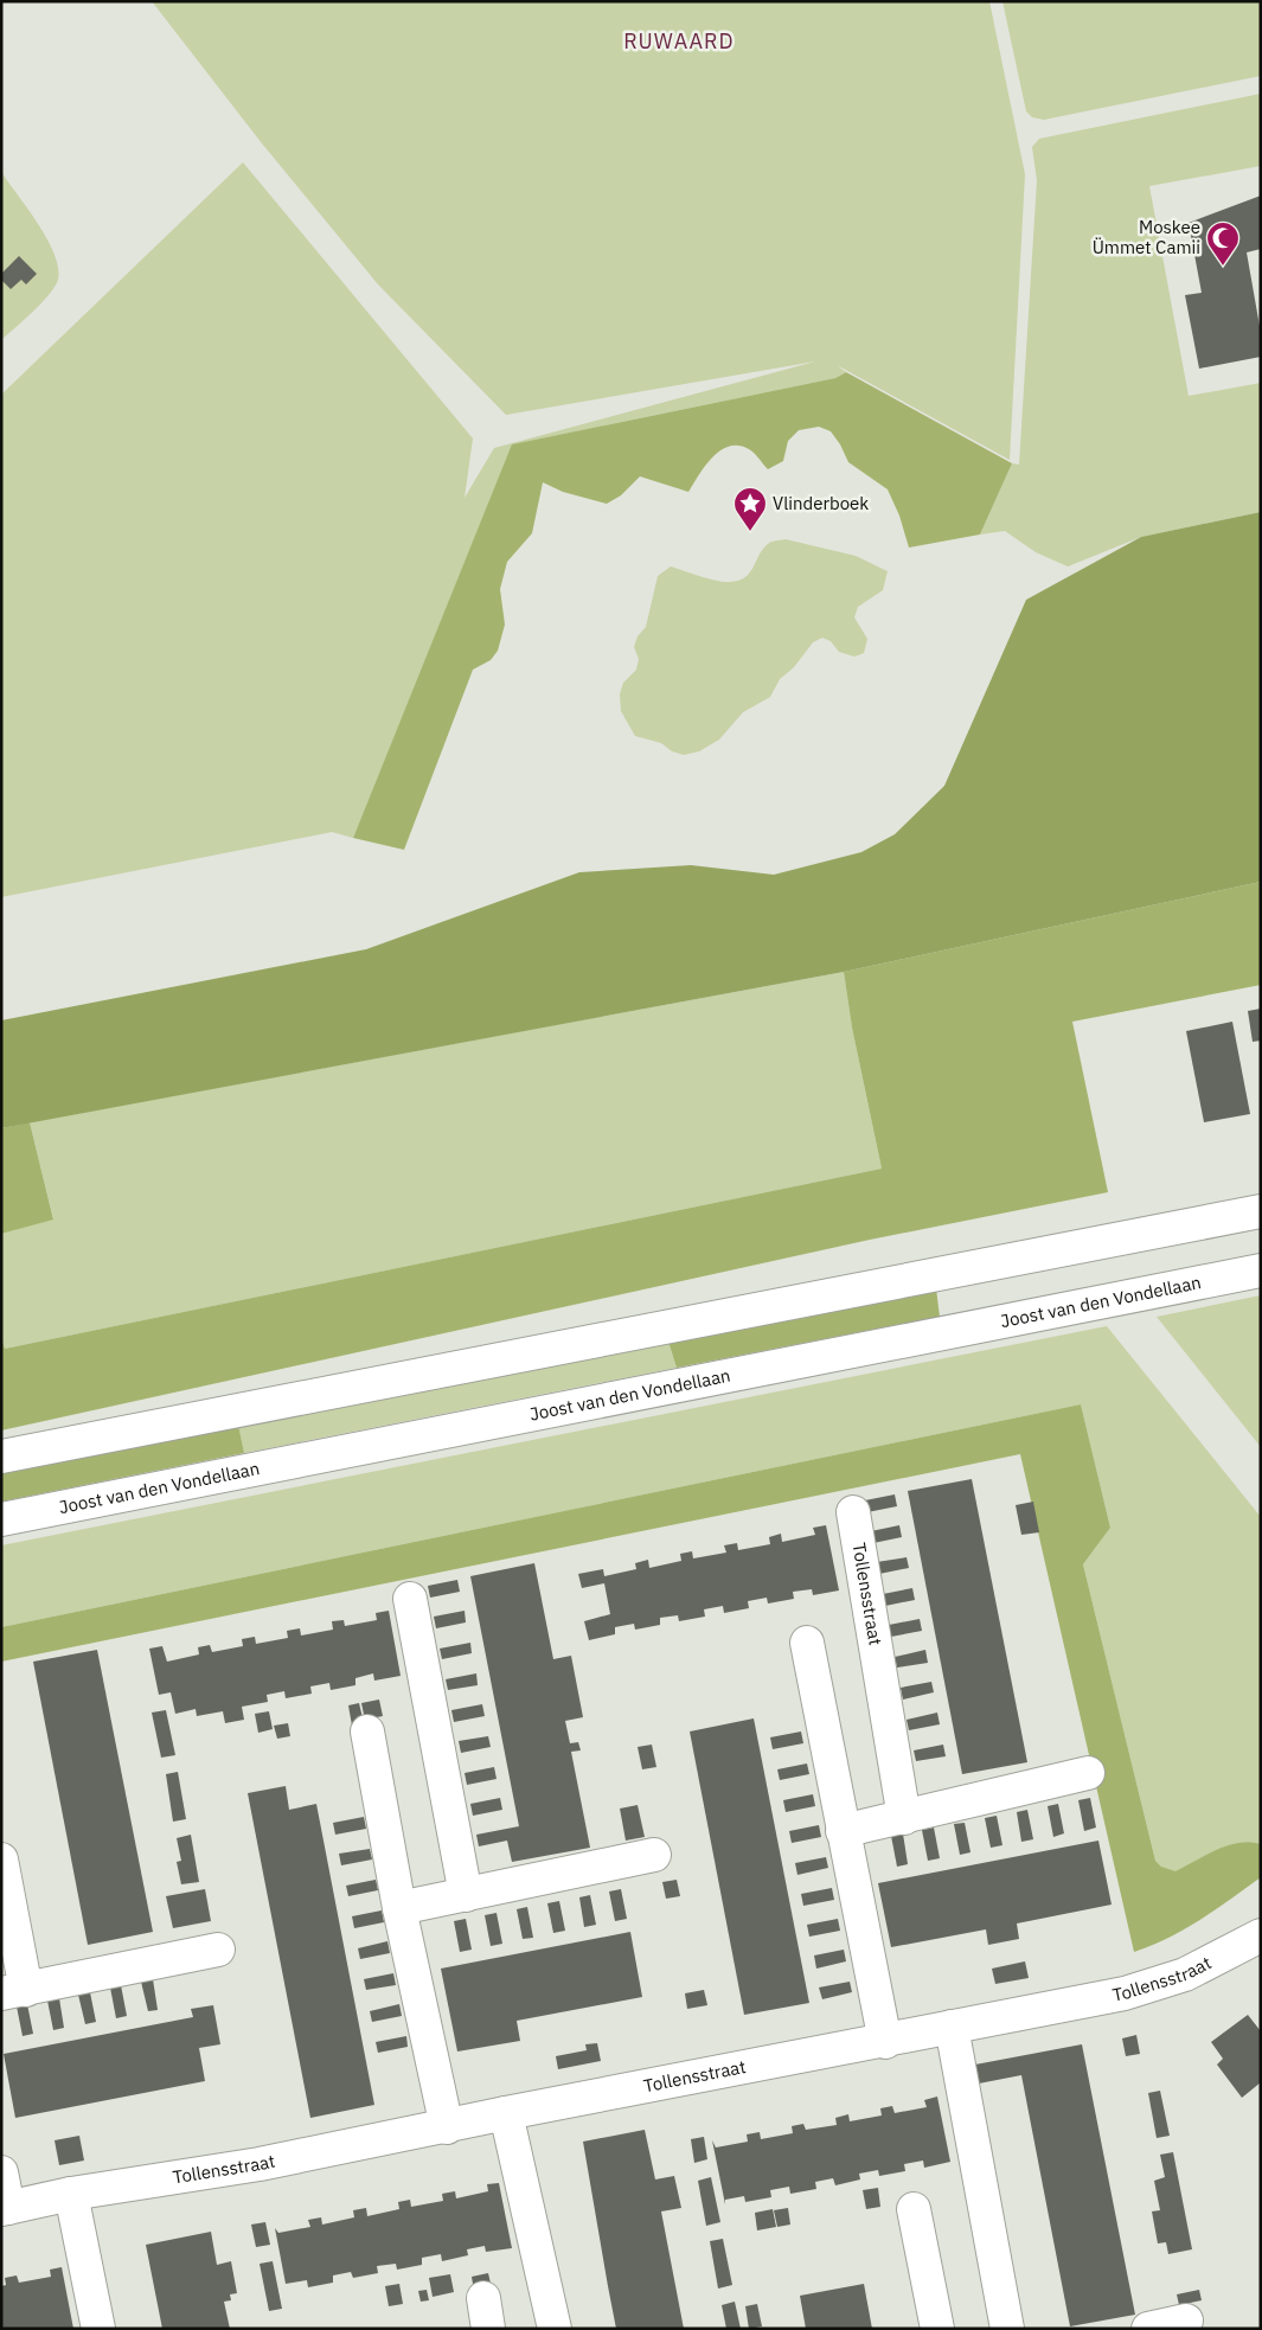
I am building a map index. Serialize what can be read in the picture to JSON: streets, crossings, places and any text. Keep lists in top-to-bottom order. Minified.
{"streets":{"street":["Joost van den Vondellaan","Tollensstraat"]},"districts":["RUWAARD"],"places":{"mosque":["Moskee Ümmet Camii"],"place":["Vlinderboek"]}}
